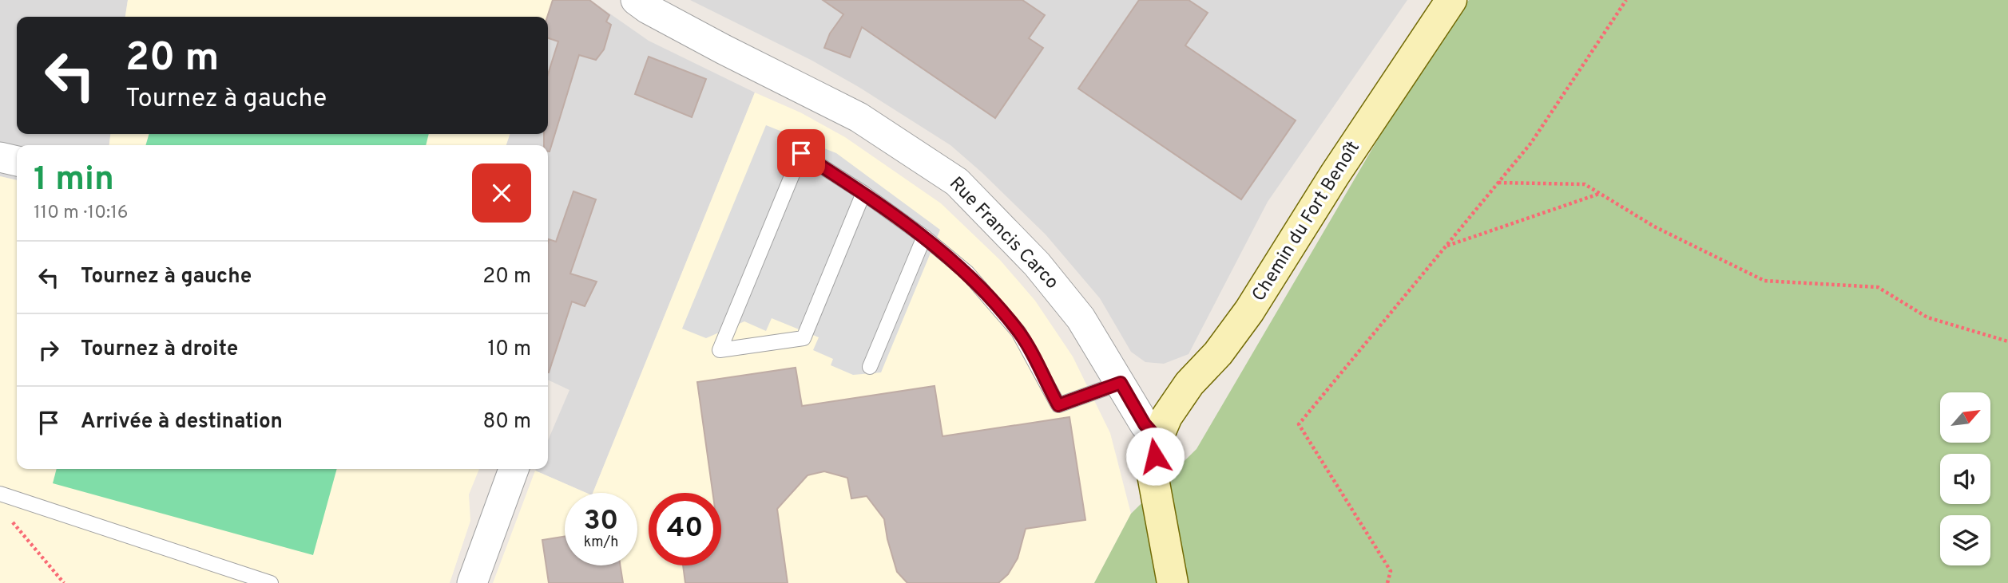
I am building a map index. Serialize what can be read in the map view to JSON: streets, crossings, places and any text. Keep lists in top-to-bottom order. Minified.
{"streets":{"street":["Chemin du Fort Benoît","Rue Francis Carco"]},"crossings":[["Chemin du Fort Benoît","Rue Francis Carco"]],"north":"top right","page":{"turn":["20 m","Tournez à gauche"],"heading":["1 min","110 m · 10:16"],"list":[{"name":"Tournez à gauche","value":"20 m"},{"name":"Tournez à droite","value":"10 m"},{"name":"Arrivée à destination","value":"80 m"}],"speed":"30 km/h","limit":"40"}}
